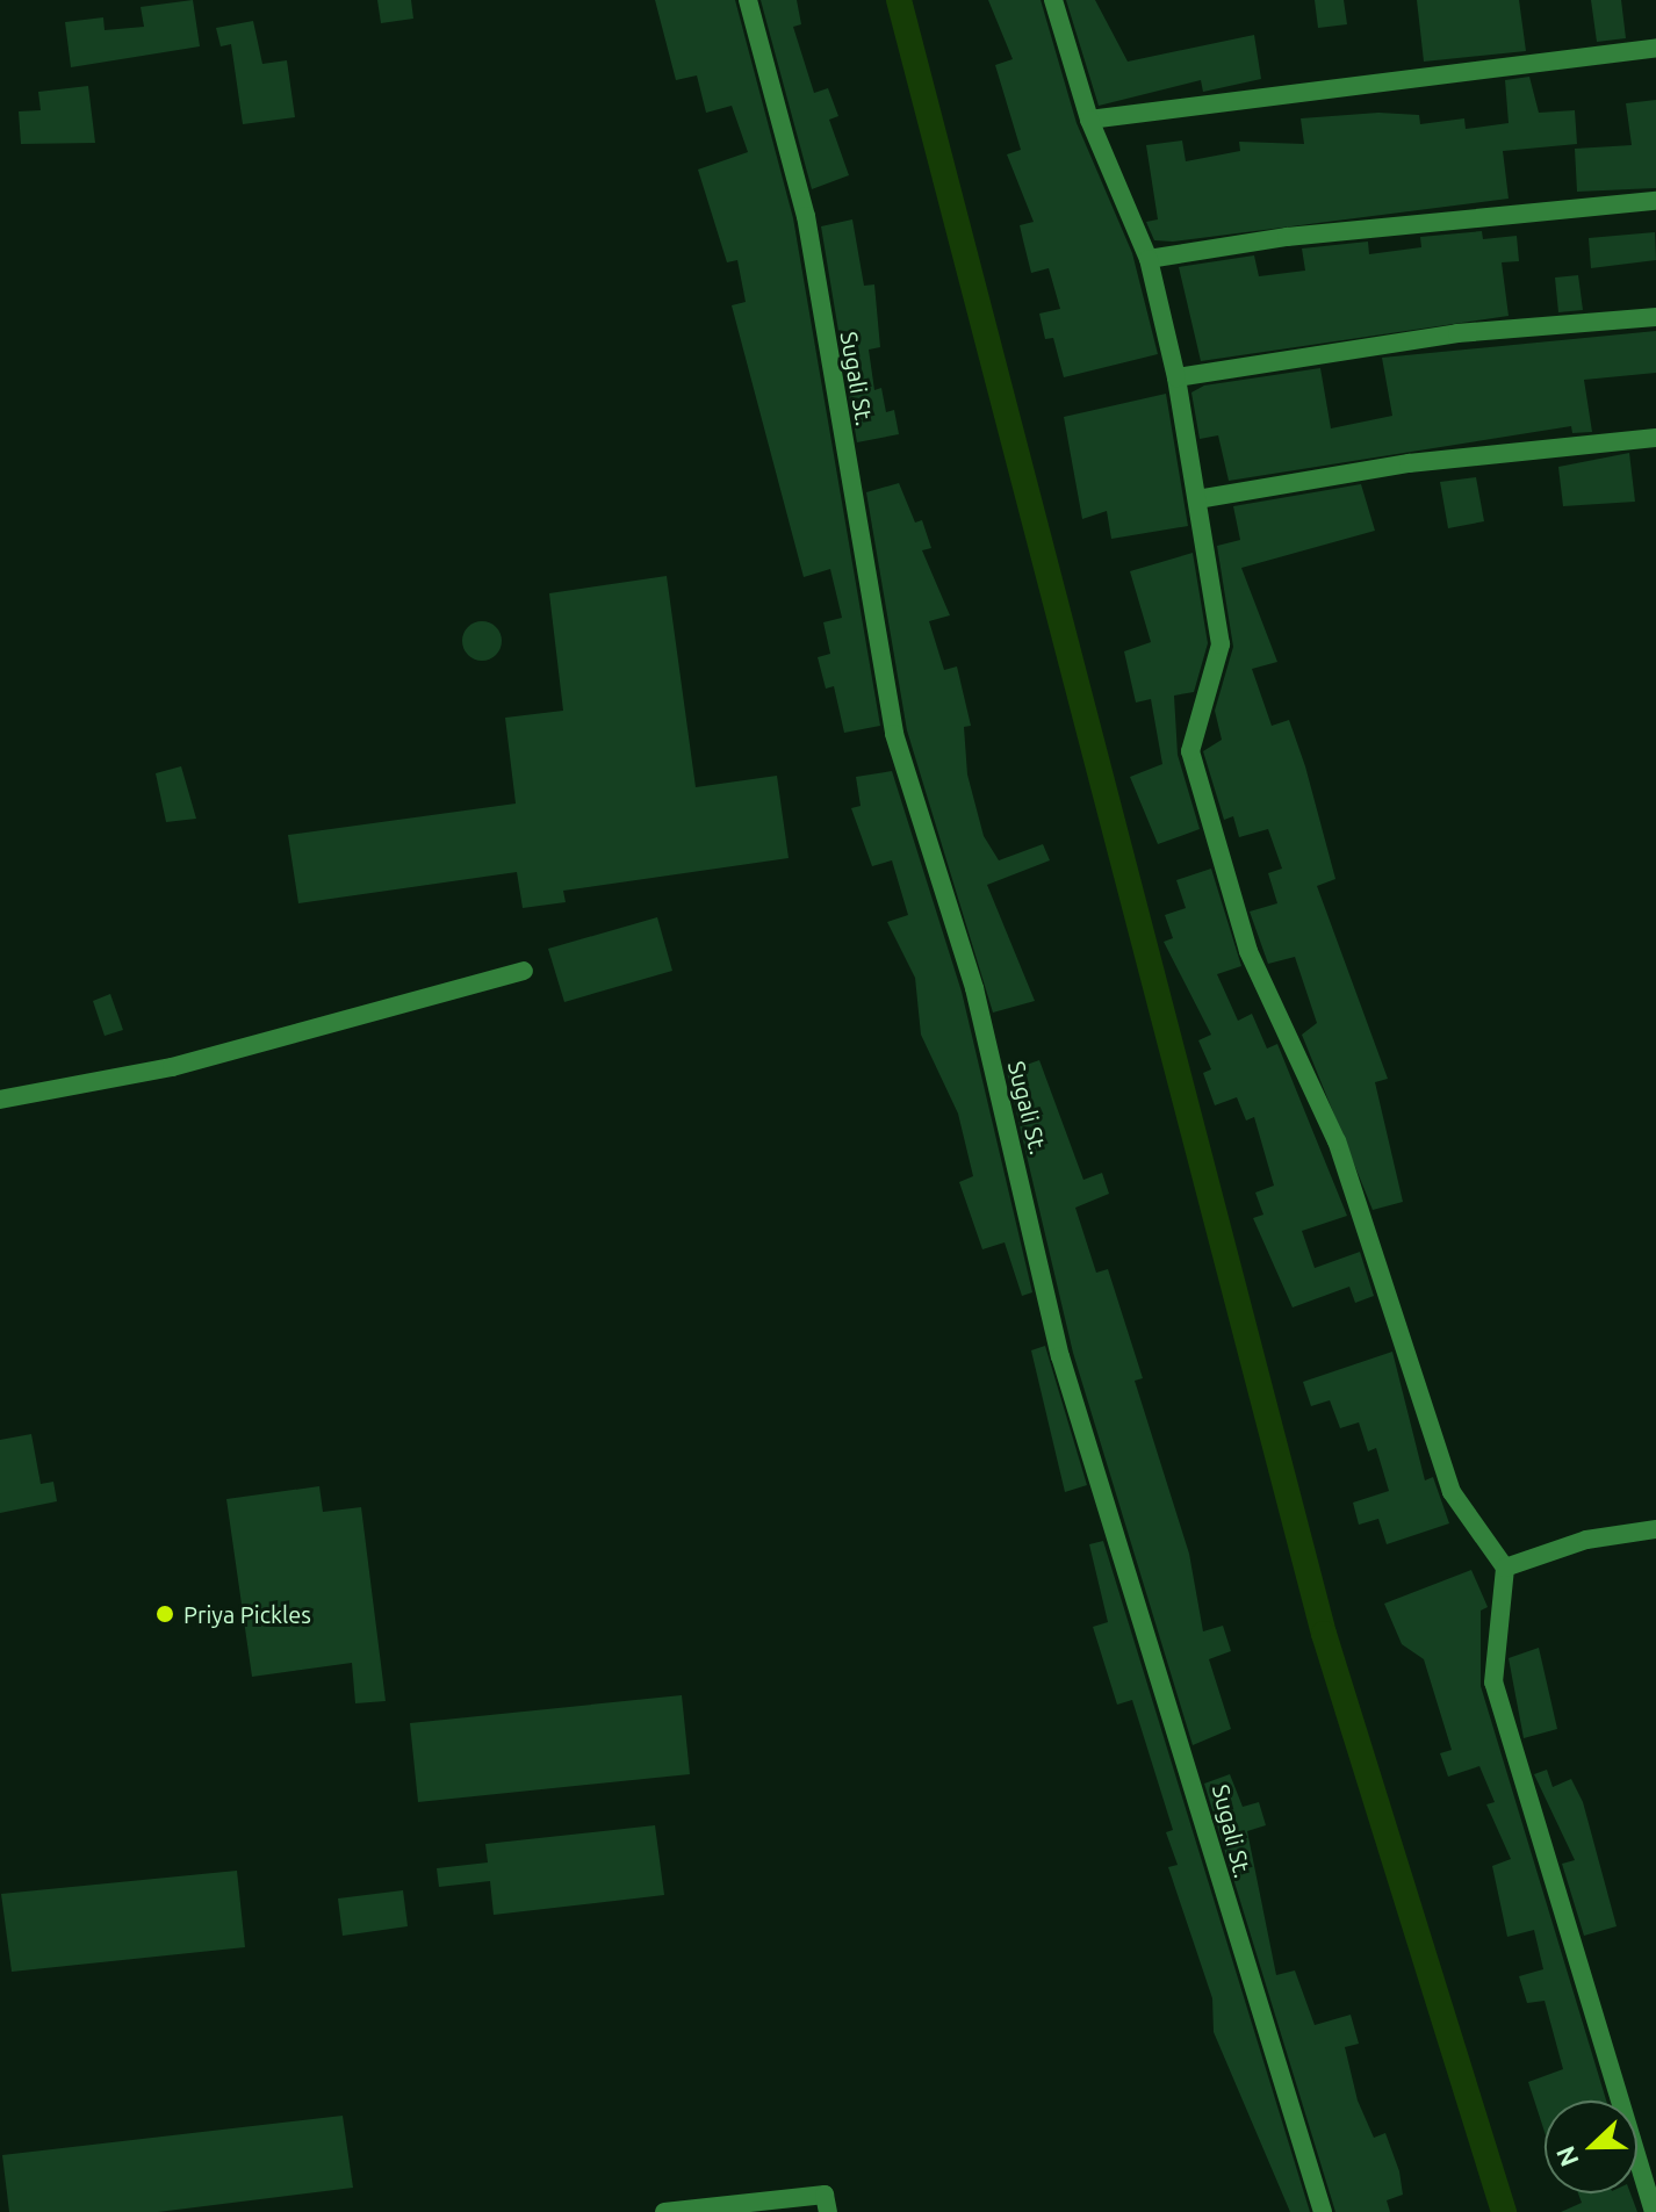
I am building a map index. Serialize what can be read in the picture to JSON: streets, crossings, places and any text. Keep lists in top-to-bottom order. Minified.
{"streets":{"street":["Sugali St."]},"places":["Priya Pickles"],"north":"left"}
